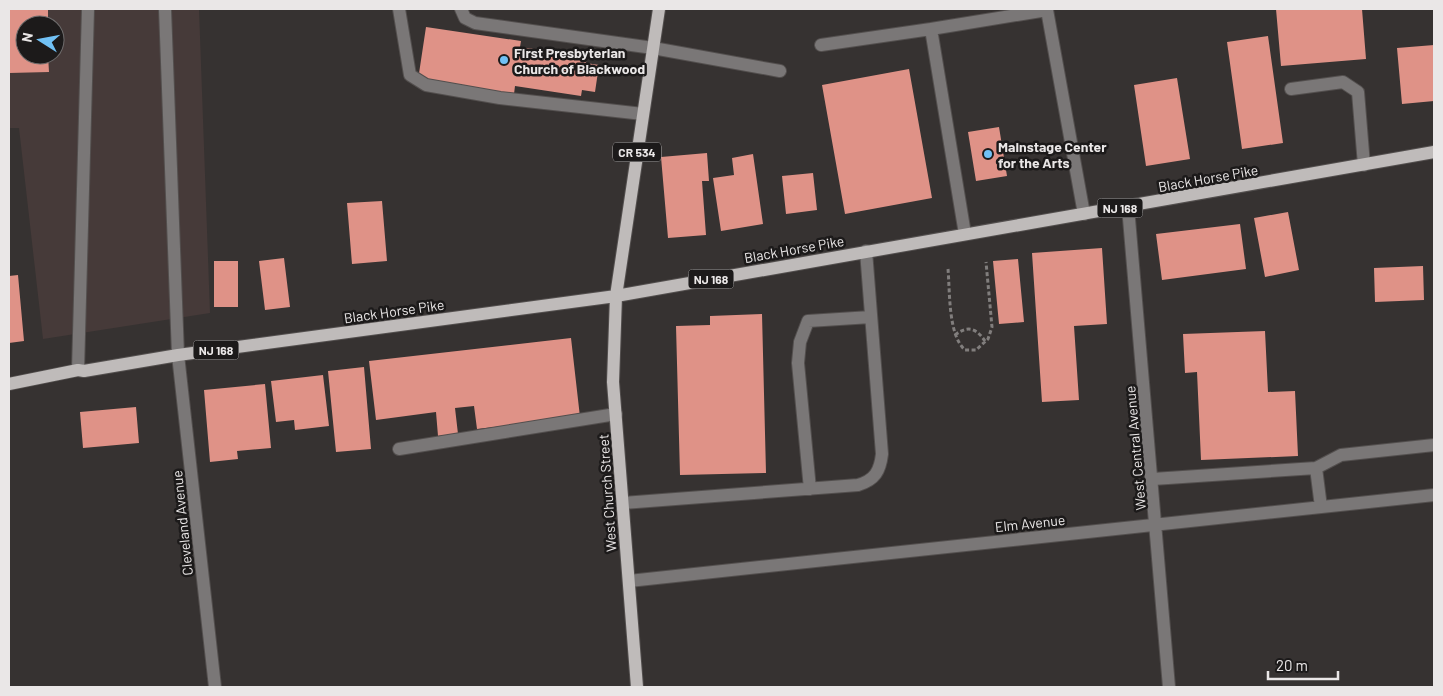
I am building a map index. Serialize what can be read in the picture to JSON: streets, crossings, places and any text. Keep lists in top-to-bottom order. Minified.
{"streets":{"main road":["CR 534","Black Horse Pike","NJ 168","West Church Street"],"street":["West Central Avenue","Cleveland Avenue","Elm Avenue"]},"crossings":[["CR 534","Black Horse Pike"],["CR 534","West Church Street"],["Black Horse Pike","West Central Avenue"],["Black Horse Pike","West Church Street"],["Black Horse Pike","Cleveland Avenue"],["West Central Avenue","Elm Avenue"],["West Church Street","Elm Avenue"]],"places":["First Presbyterian Church of Blackwood","Mainstage Center for the Arts"],"scale_bar":"20 m","north":"left"}
